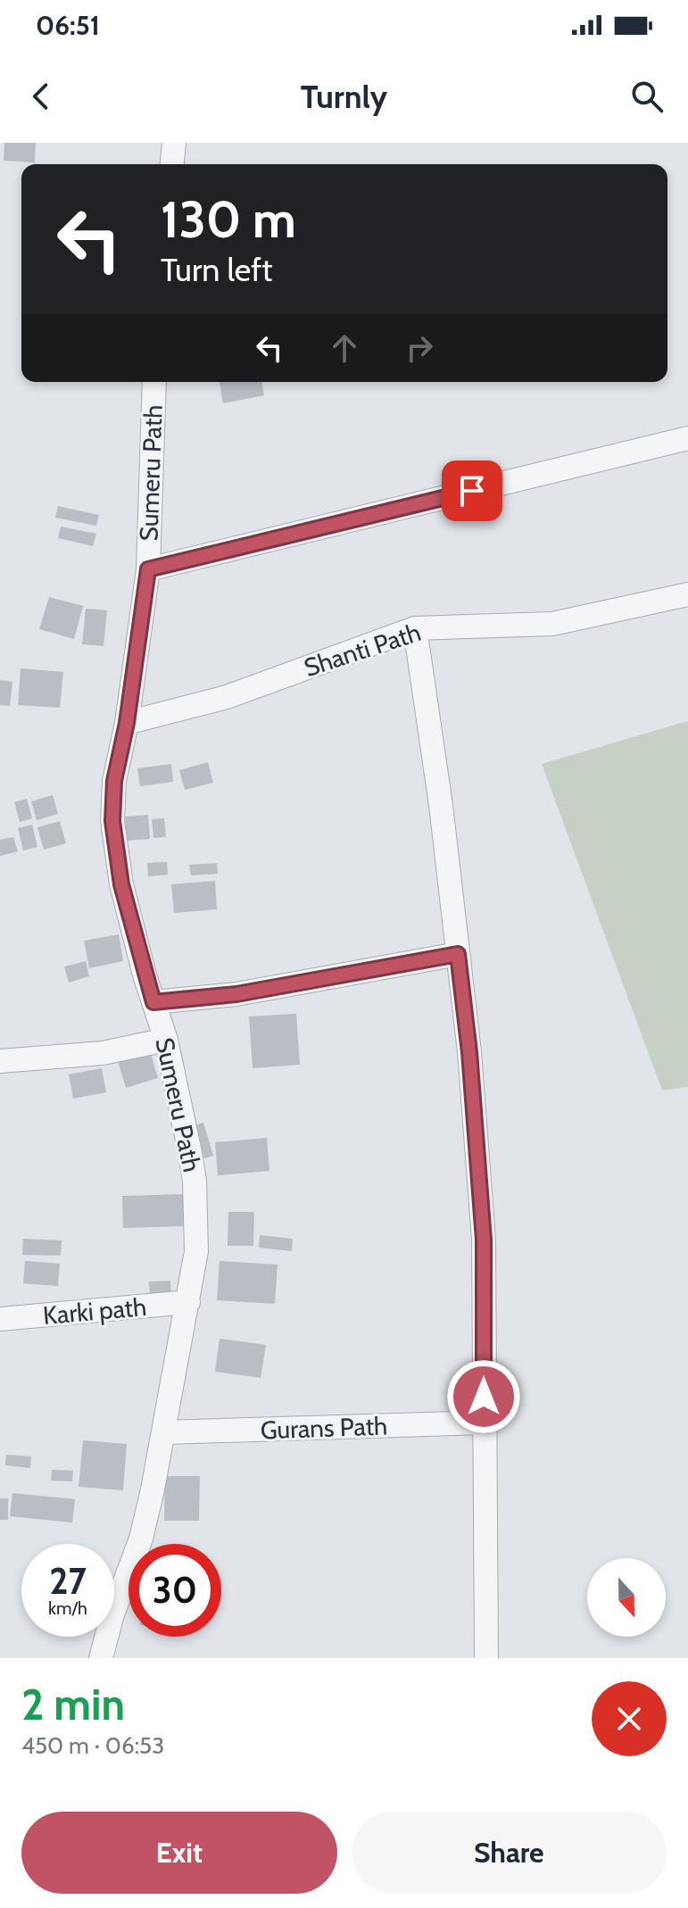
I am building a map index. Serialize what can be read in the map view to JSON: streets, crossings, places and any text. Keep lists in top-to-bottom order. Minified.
{"streets":{"street":["Sumeru Path","Shanti Path","Karki path","Gurans Path"]},"crossings":[["Sumeru Path","Shanti Path"],["Sumeru Path","Karki path"],["Sumeru Path","Gurans Path"]],"north":"bottom","page":{"status":"06:51","header":"Turnly","turn":["130 m","Turn left"],"speed":"27 km/h","limit":"30","heading":["2 min","450 m · 06:53"],"buttons":["Exit","Share"]}}
